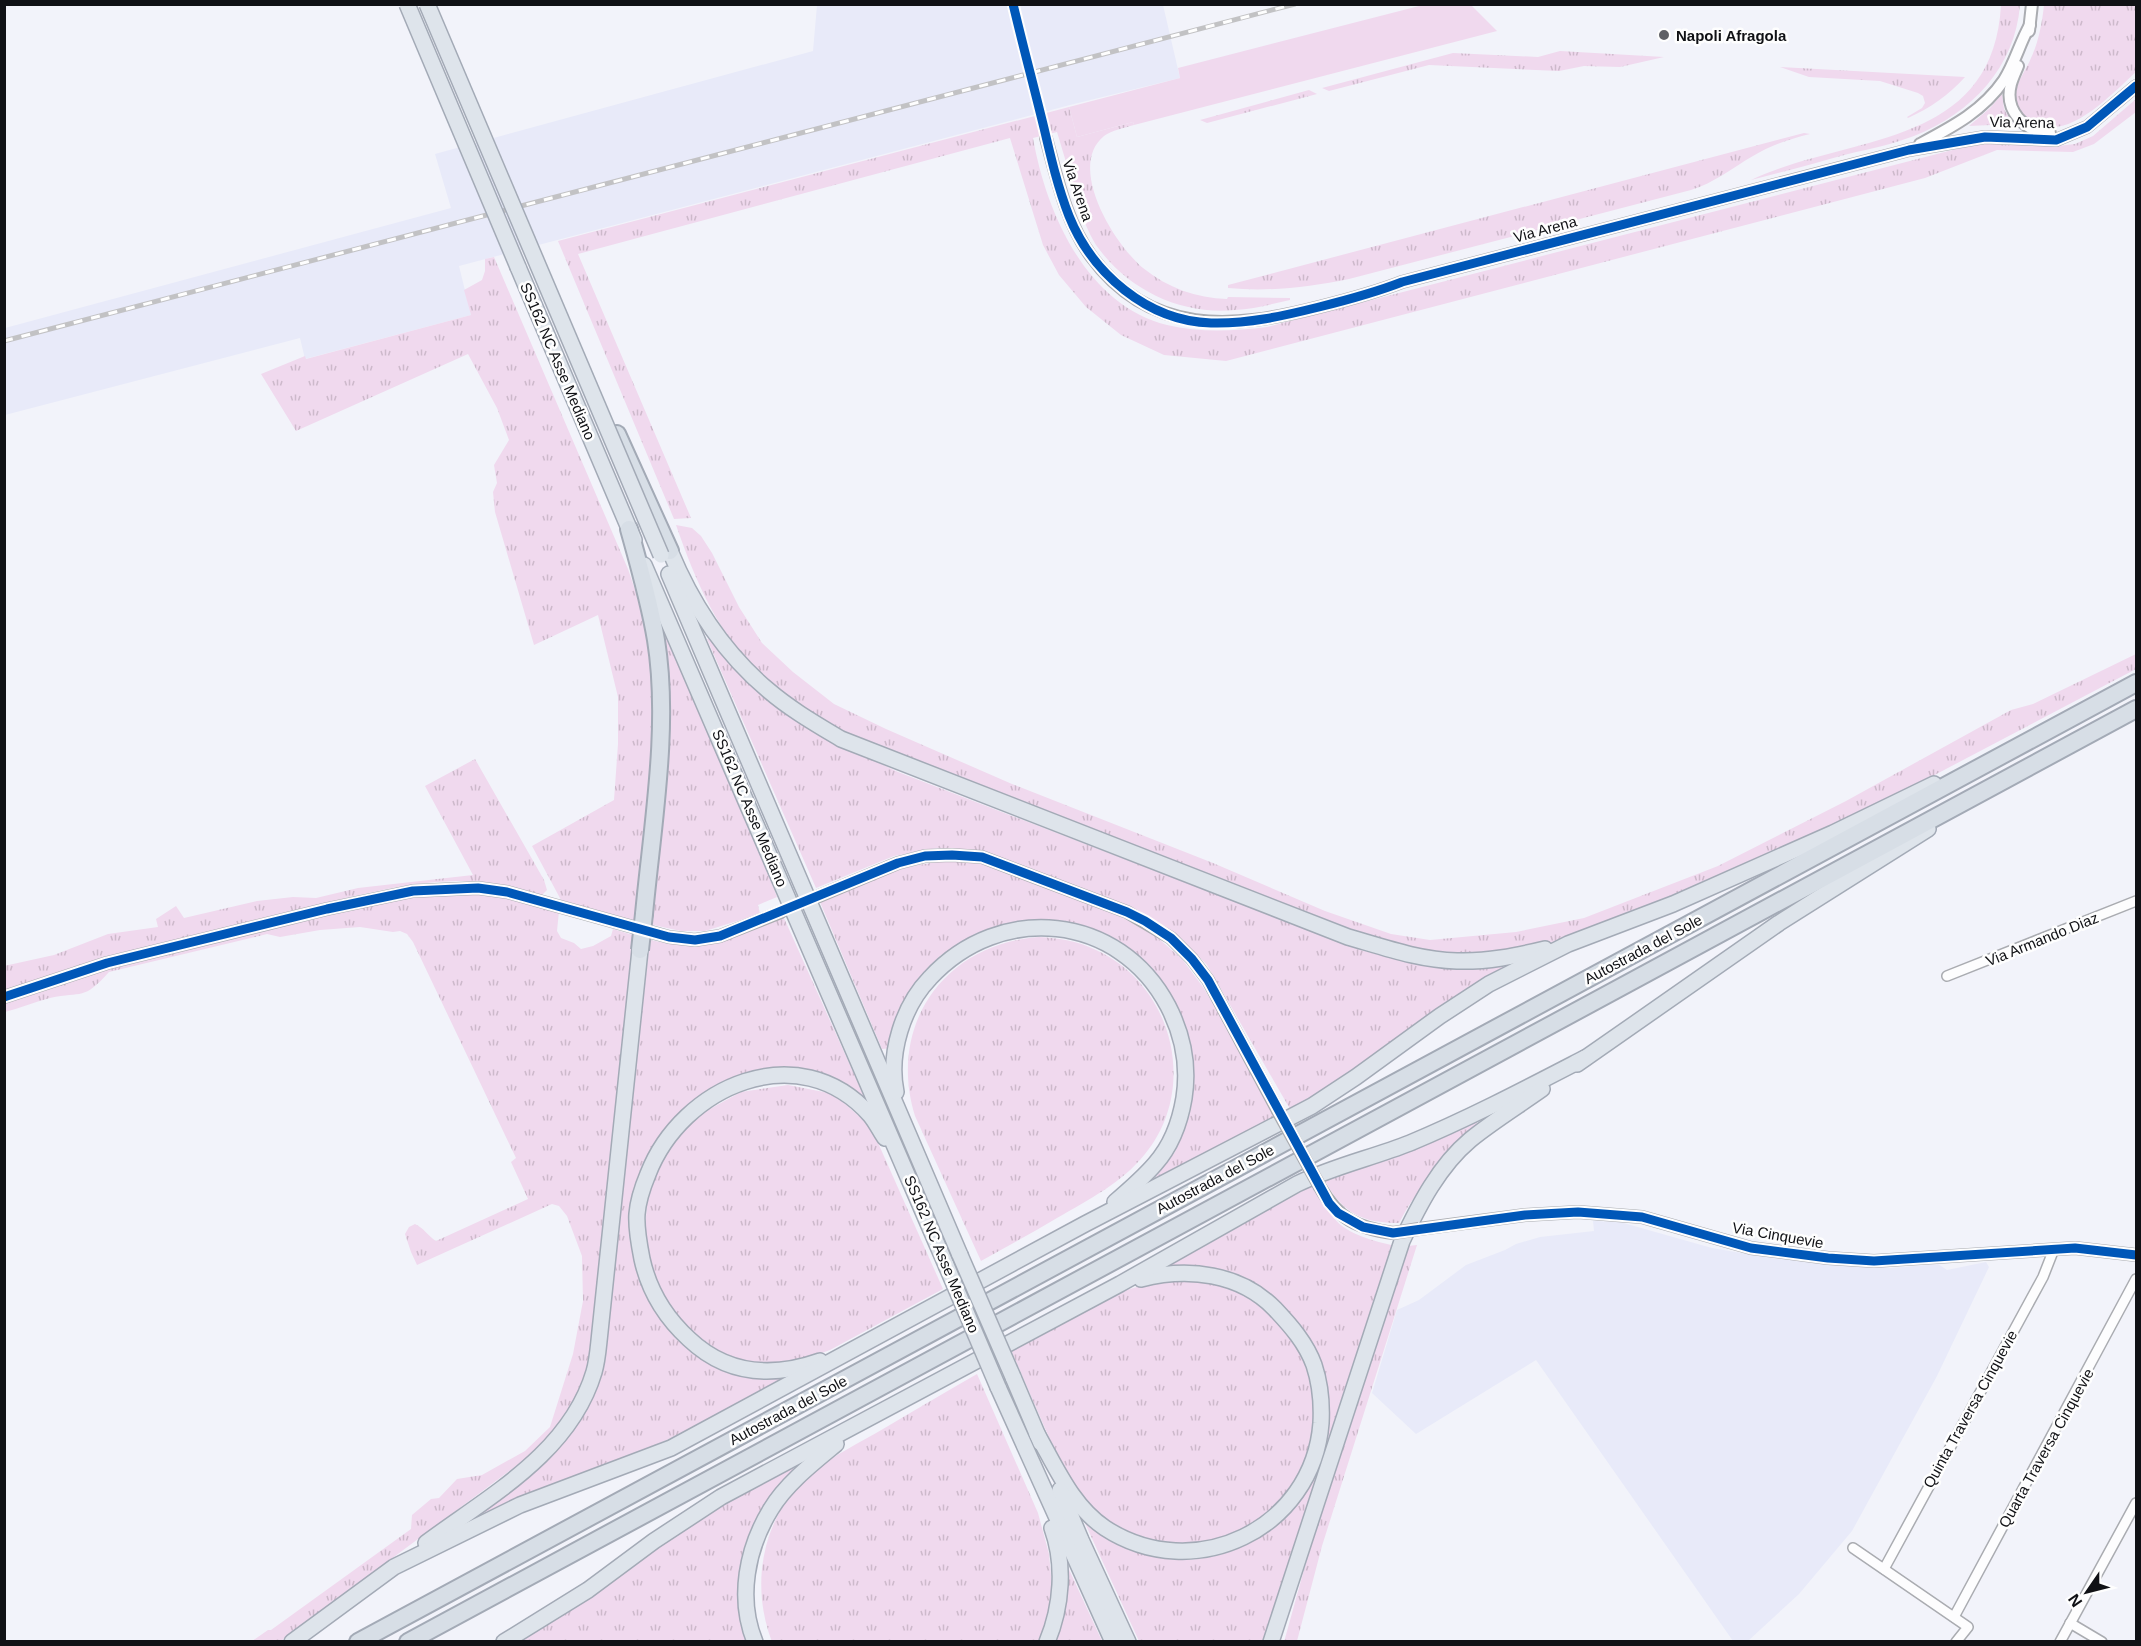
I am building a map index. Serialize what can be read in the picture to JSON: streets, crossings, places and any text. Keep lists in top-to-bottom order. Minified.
{"streets":{"highway":["SS162 NC Asse Mediano","Autostrada del Sole"],"street":["Via Arena","Via Armando Diaz","Via Cinquevie","Quinta Traversa Cinquevie","Quarta Traversa Cinquevie"]},"crossings":[["Via Cinquevie","Quinta Traversa Cinquevie"]],"places":["Napoli Afragola"],"north":"bottom left"}
